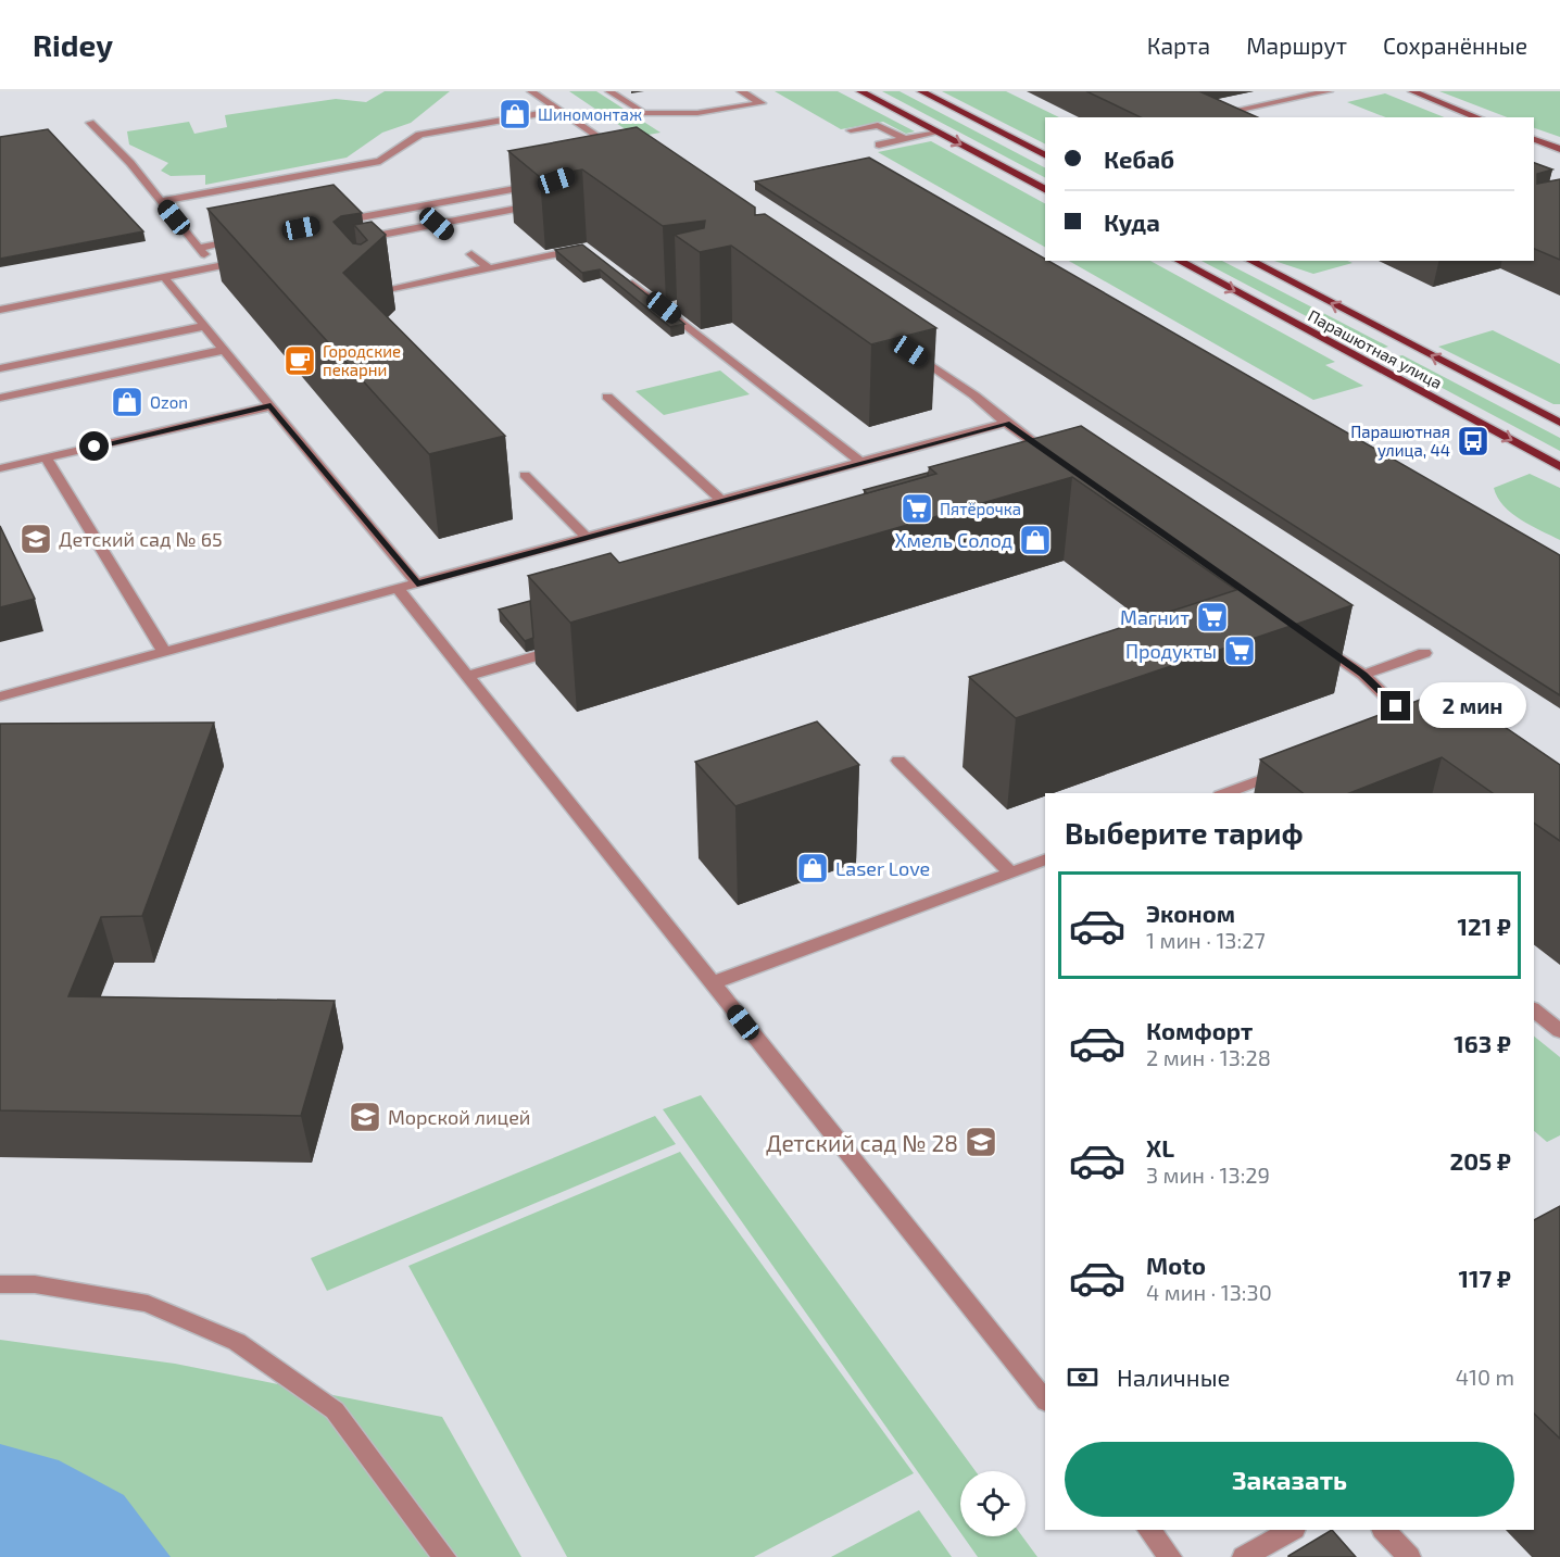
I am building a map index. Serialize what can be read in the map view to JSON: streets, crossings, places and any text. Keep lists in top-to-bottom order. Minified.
{"streets":{"main road":["Парашютная улица"]},"places":{"shop":["Шиномонтаж","Ozon","Хмель Солод","Laser Love"],"cafe":["Городские пекарни"],"bus stop":["Парашютная улица, 44"],"supermarket":["Пятёрочка","Магнит","Продукты"],"school or university":["Детский сад № 65","Морской лицей","Детский сад № 28"]},"page":{"header":"Ridey","nav":["Карта","Маршрут","Сохранённые"],"banner":["Кебаб","Куда"],"bubble":"2 мин","heading":"Выберите тариф","list":[{"name":"Эконом","note":"1 мин · 13:27","value":"121 ₽"},{"name":"Комфорт","note":"2 мин · 13:28","value":"163 ₽"},{"name":"XL","note":"3 мин · 13:29","value":"205 ₽"},{"name":"Moto","note":"4 мин · 13:30","value":"117 ₽"}],"pay":["Наличные","410 m"],"buttons":"Заказать"}}
